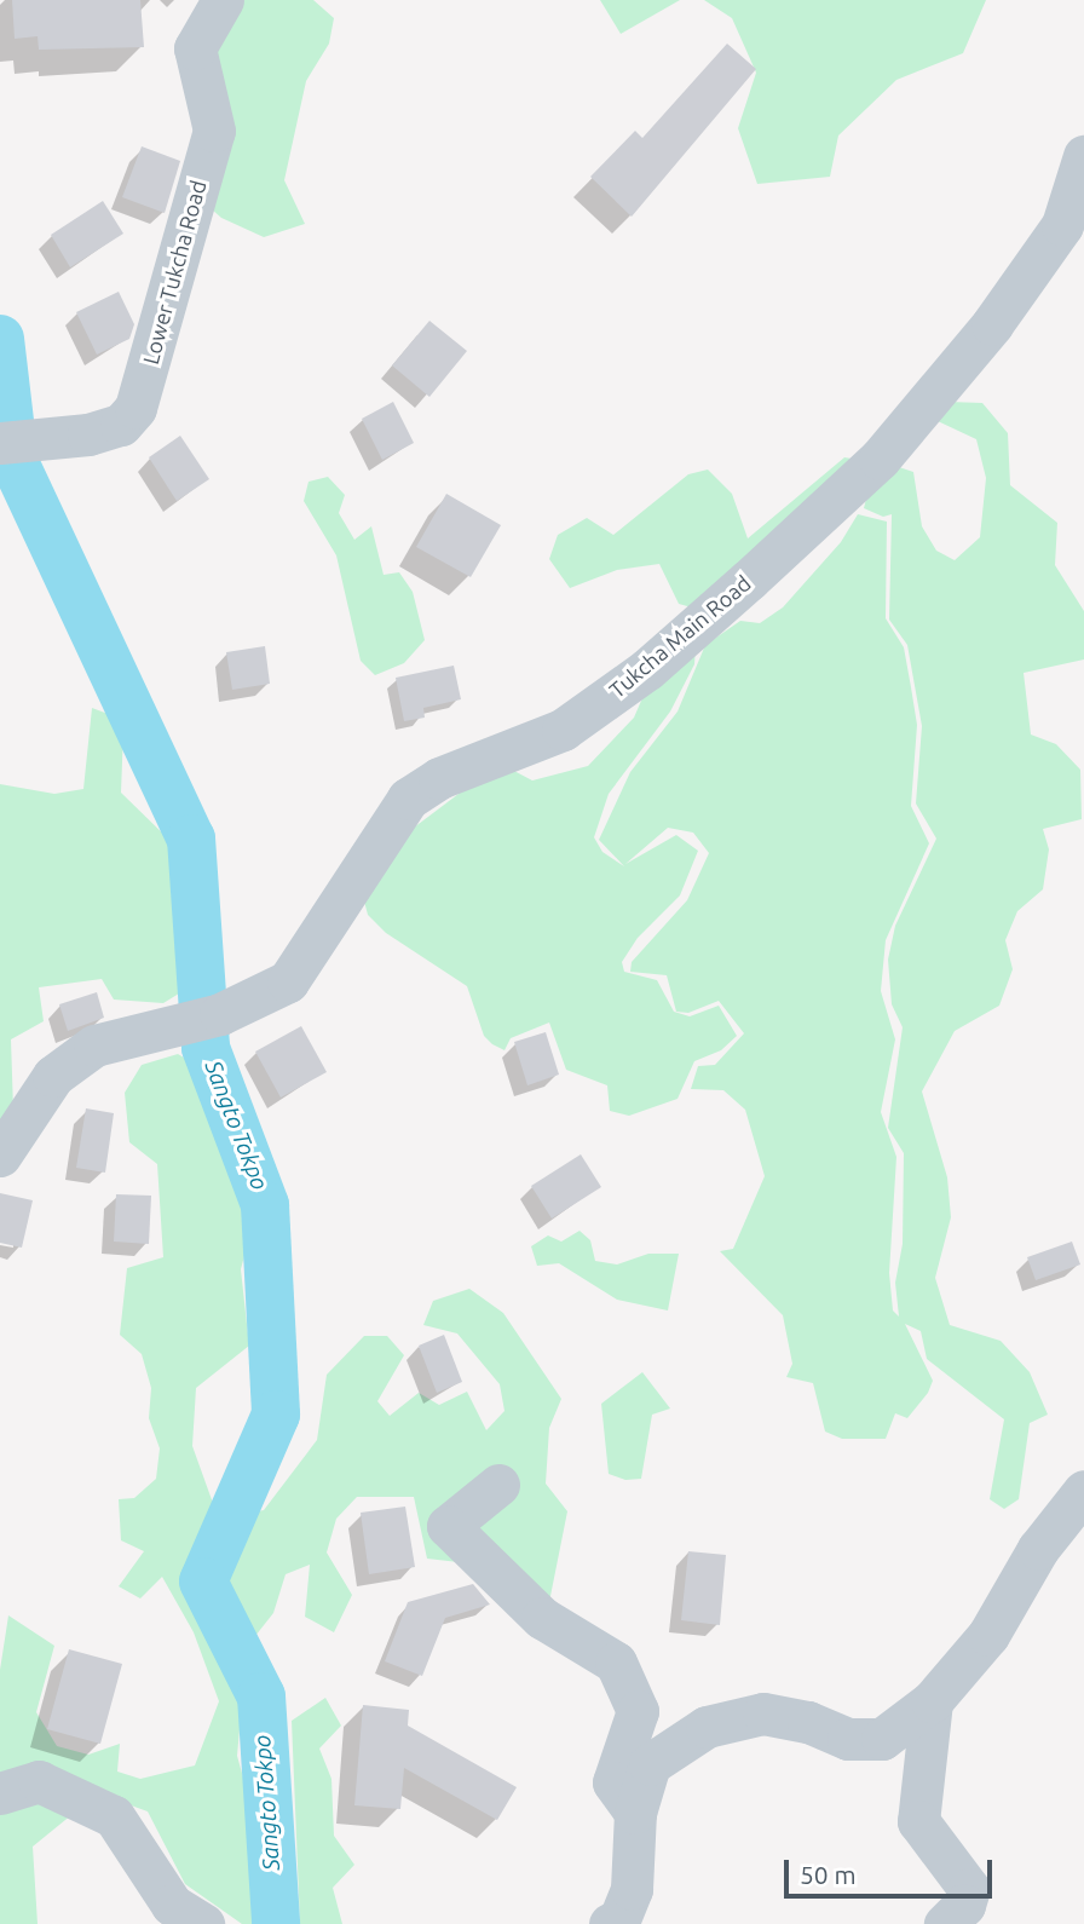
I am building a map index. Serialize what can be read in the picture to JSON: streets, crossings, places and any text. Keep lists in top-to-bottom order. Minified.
{"streets":{"street":["Lower Tukcha Road","Tukcha Main Road"]},"water":["Sangto Tokpo"],"scale_bar":"50 m"}
